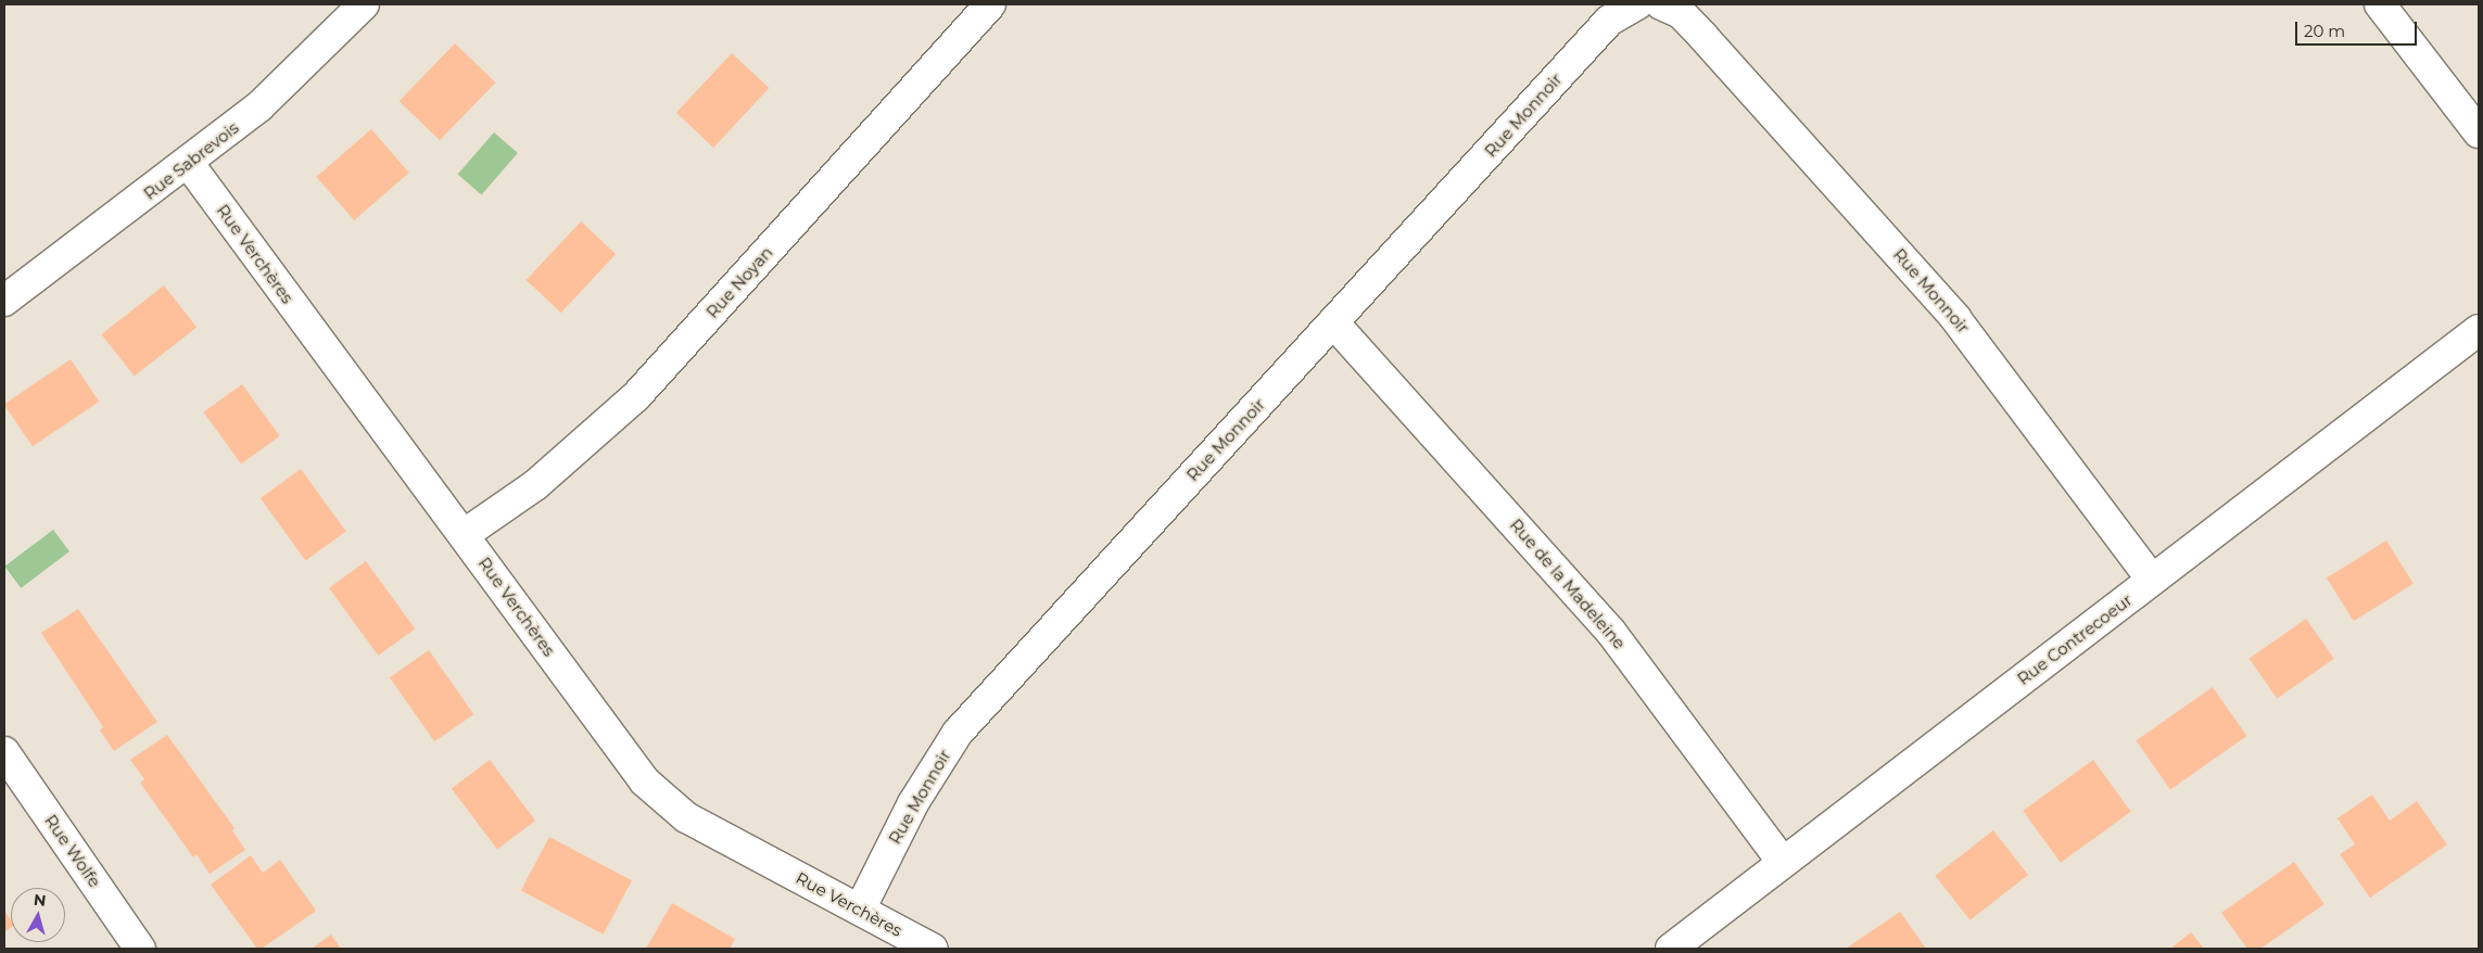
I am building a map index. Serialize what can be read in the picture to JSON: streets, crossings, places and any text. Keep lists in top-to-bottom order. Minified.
{"streets":{"street":["Rue Monnoir","Rue Sabrevois","Rue Verchères","Rue Noyan","Rue de la Madeleine","Rue Contrecoeur","Rue Wolfe"]},"crossings":[["Rue Monnoir","Rue Verchères"],["Rue Monnoir","Rue de la Madeleine"],["Rue Monnoir","Rue Contrecoeur"],["Rue Sabrevois","Rue Verchères"],["Rue Verchères","Rue Noyan"],["Rue de la Madeleine","Rue Contrecoeur"]],"scale_bar":"20 m","north":"top"}
